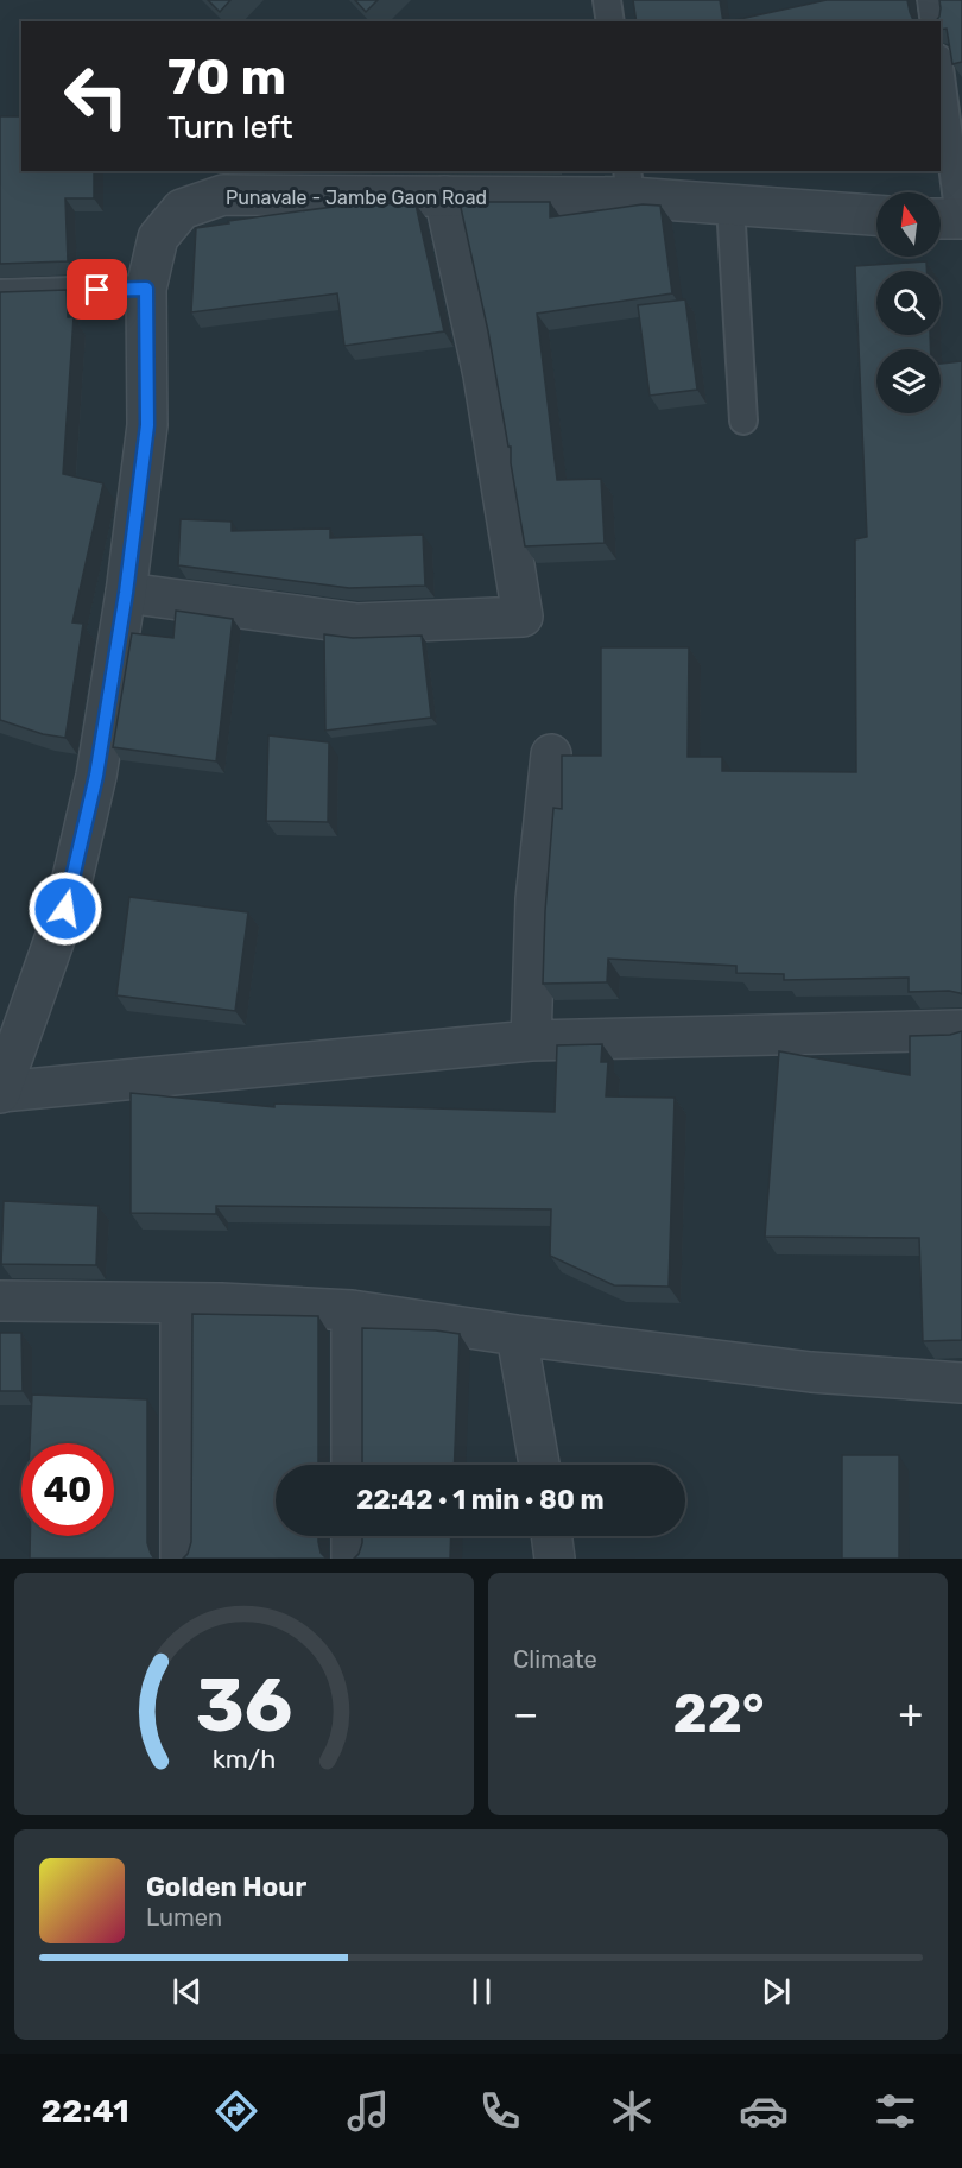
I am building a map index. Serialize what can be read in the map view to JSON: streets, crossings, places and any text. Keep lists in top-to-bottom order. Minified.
{"streets":{"street":["Punavale - Jambe Gaon Road"]},"north":"top","page":{"turn":["70 m","Turn left"],"limit":"40","trip":"22:42 · 1 min · 80 m","tile":"Climate","heat":["−","22°","+"],"song":["Golden Hour","Lumen"],"tabs":"22:41","gauge":["36","km/h"]}}
